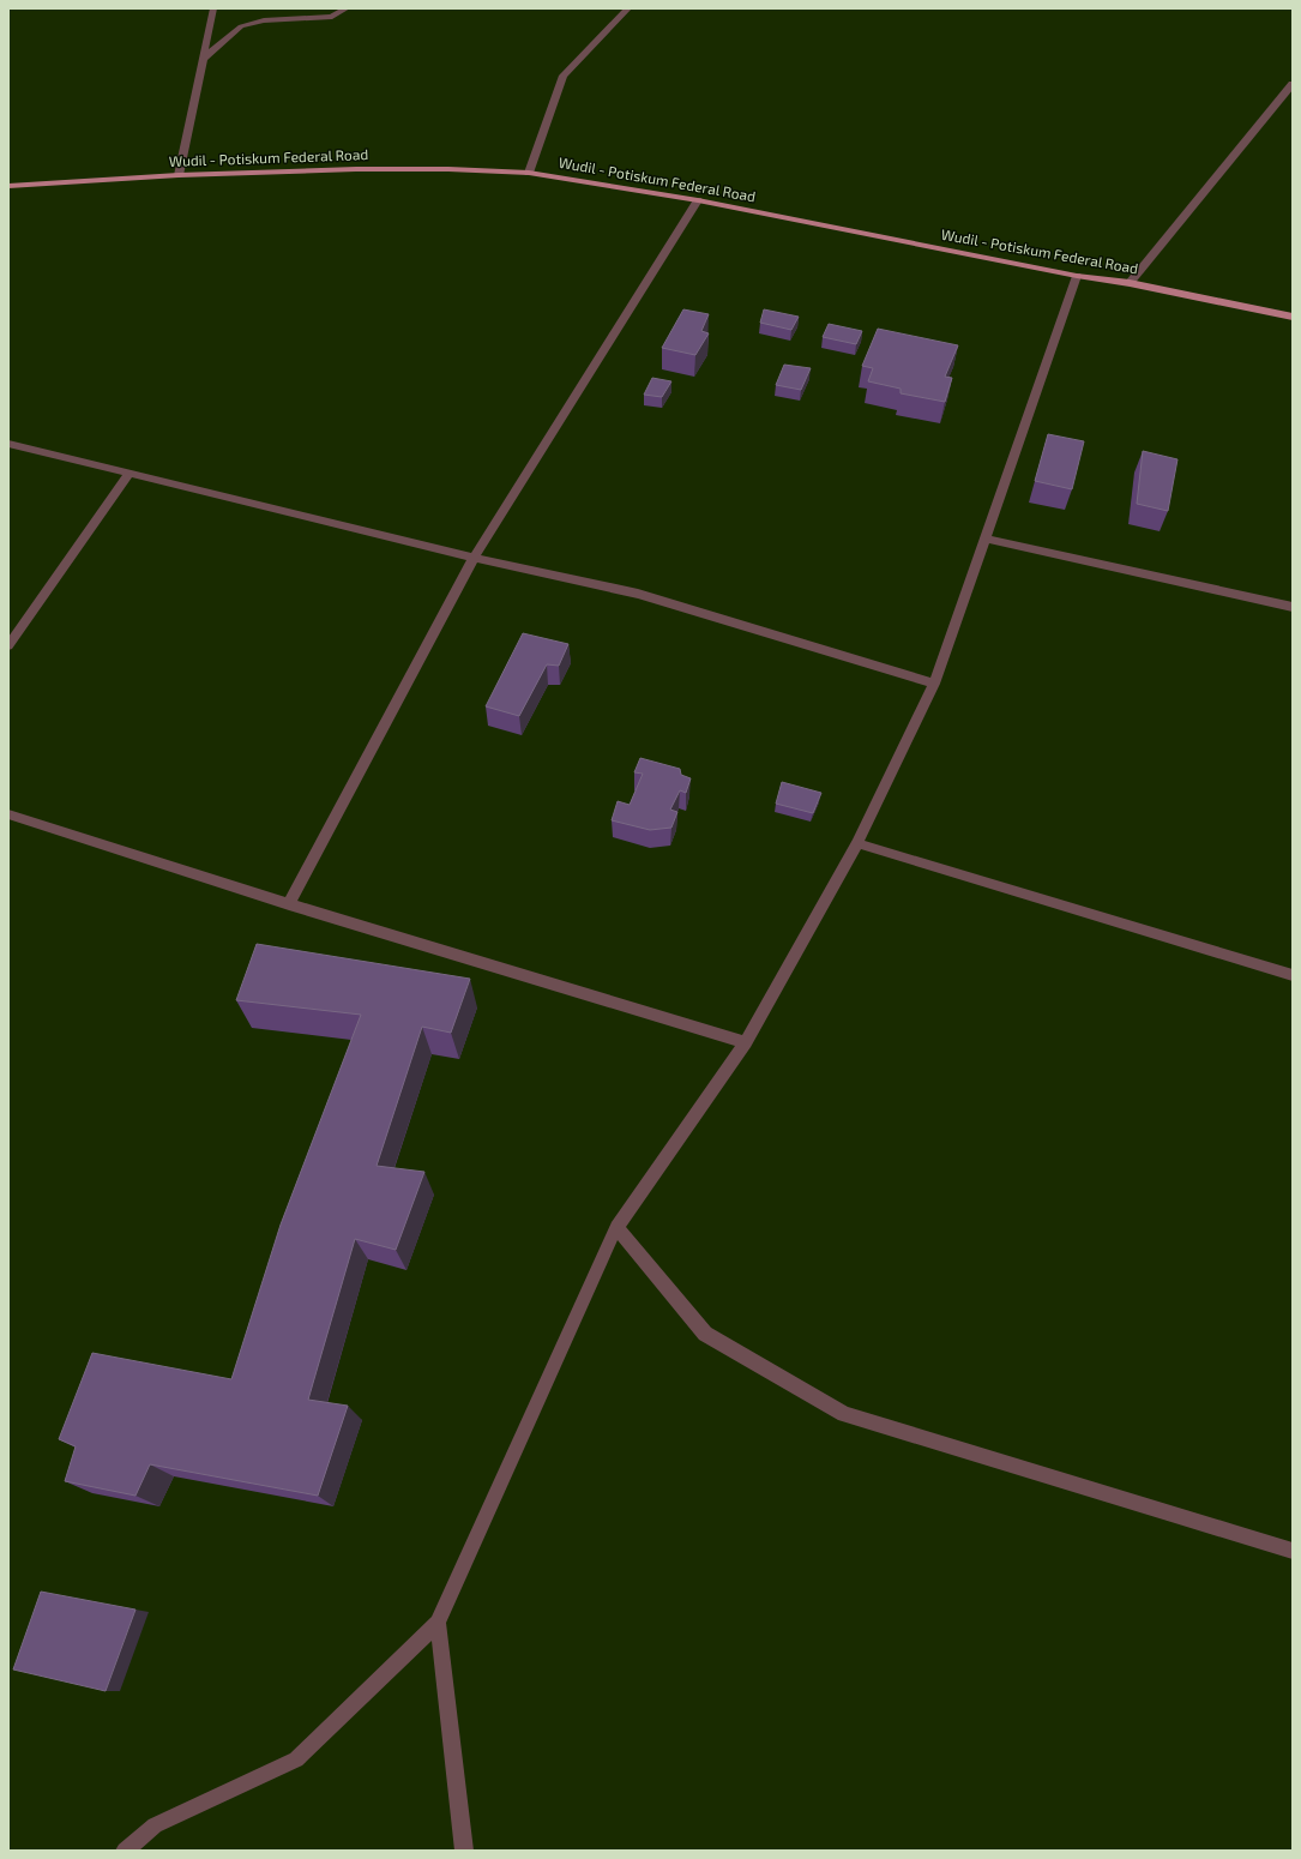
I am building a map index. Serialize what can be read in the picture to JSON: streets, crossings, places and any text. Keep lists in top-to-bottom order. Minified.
{"streets":{"main road":["Wudil - Potiskum Federal Road"]}}
